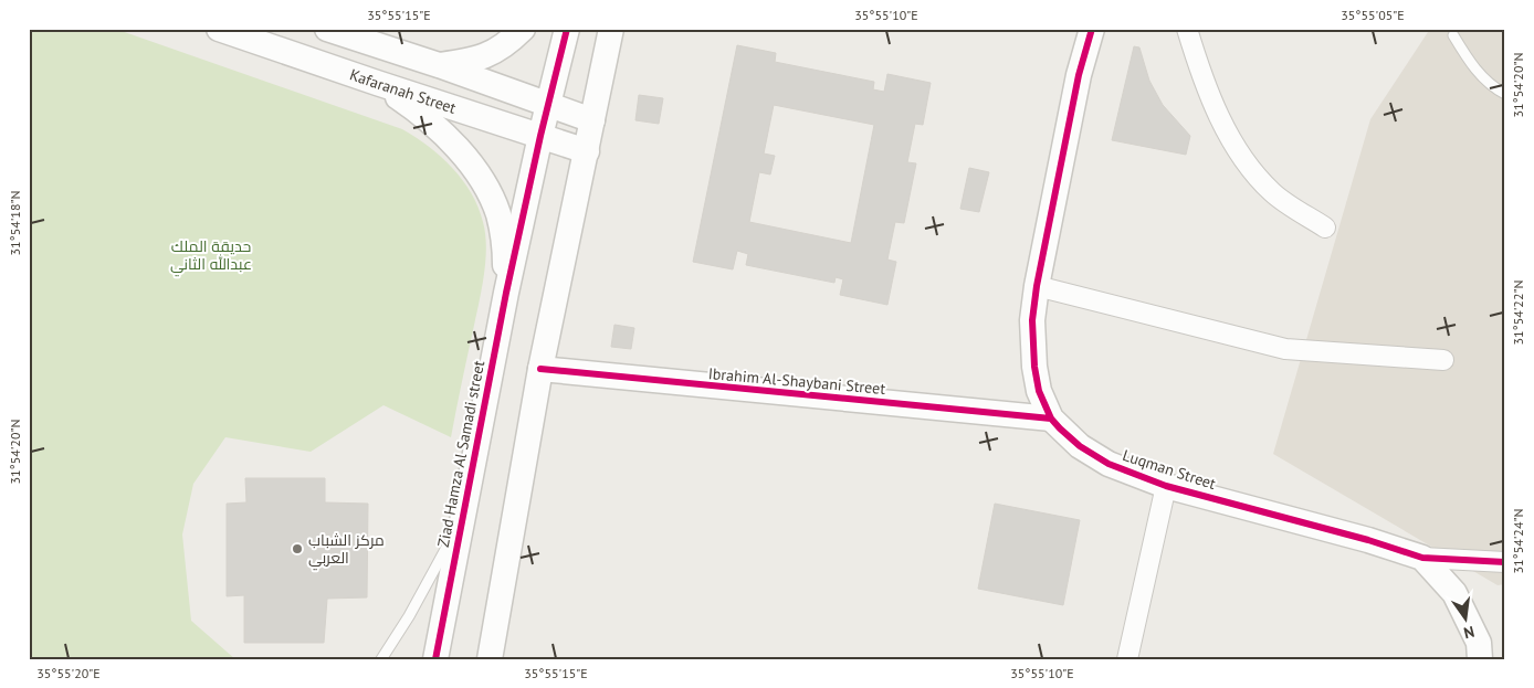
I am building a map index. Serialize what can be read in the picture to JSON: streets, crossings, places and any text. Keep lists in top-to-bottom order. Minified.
{"streets":{"street":["Kafaranah Street","Ibrahim Al-Shaybani Street","Ziad Hamza Al Samadi street","Luqman Street"]},"crossings":[["Kafaranah Street","Ziad Hamza Al Samadi street"],["Ibrahim Al-Shaybani Street","Luqman Street"]],"parks":["حديقة الملك عبدالله الثاني"],"places":["مركز الشباب العربي"],"north":"bottom","coordinates":["35°55'15\"E","35°55'10\"E","35°55'05\"E","31°54'20\"N","31°54'18\"N","31°54'22\"N","31°54'24\"N","35°55'20\"E"]}
